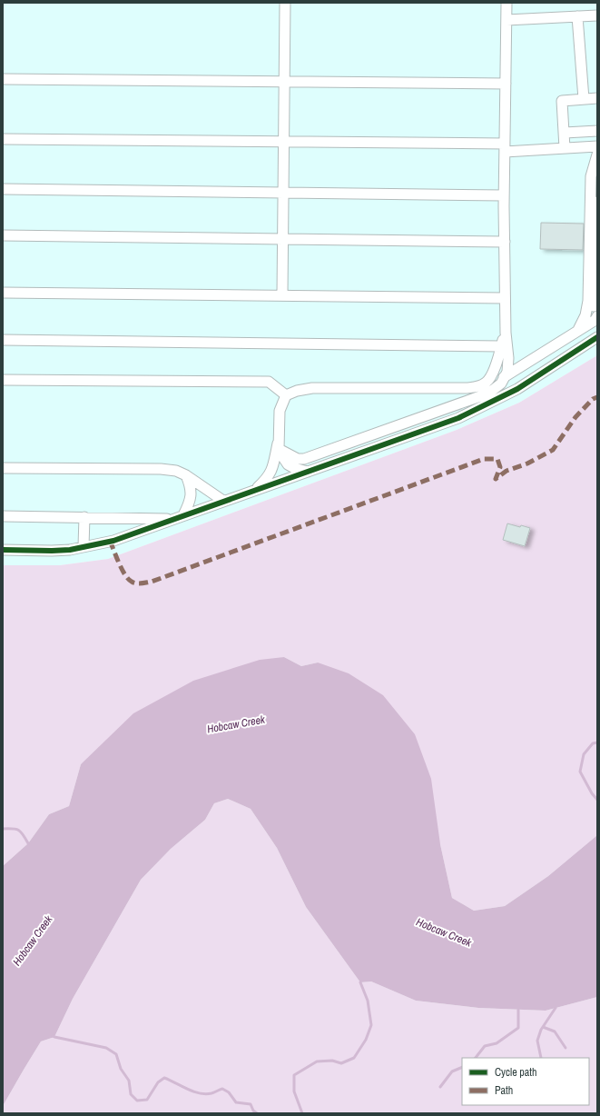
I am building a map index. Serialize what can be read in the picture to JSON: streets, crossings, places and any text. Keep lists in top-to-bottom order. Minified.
{"water":["Hobcaw Creek"],"legend":["Cycle path","Path"]}
